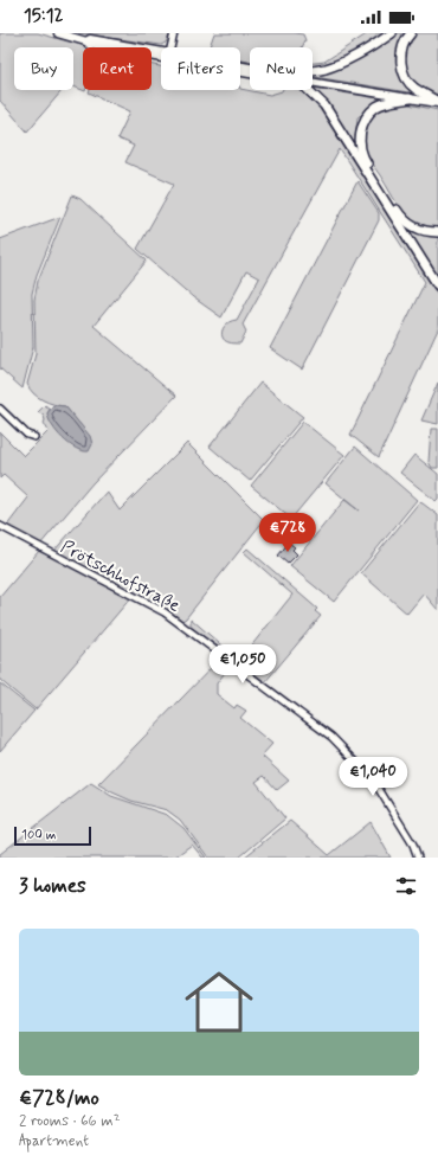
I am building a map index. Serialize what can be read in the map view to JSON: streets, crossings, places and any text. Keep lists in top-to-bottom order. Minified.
{"streets":{"street":["Prötschhofstraße"]},"scale_bar":"100 m","page":{"status":"15:12","chip":["Buy","Rent","Filters","New"],"price":["€728","€1,050","€1,040"],"scale":"100 m","heading":"3 homes","list":[{"name":"€728/mo","note":"2 rooms · 66 m² · Apartment"}]}}
